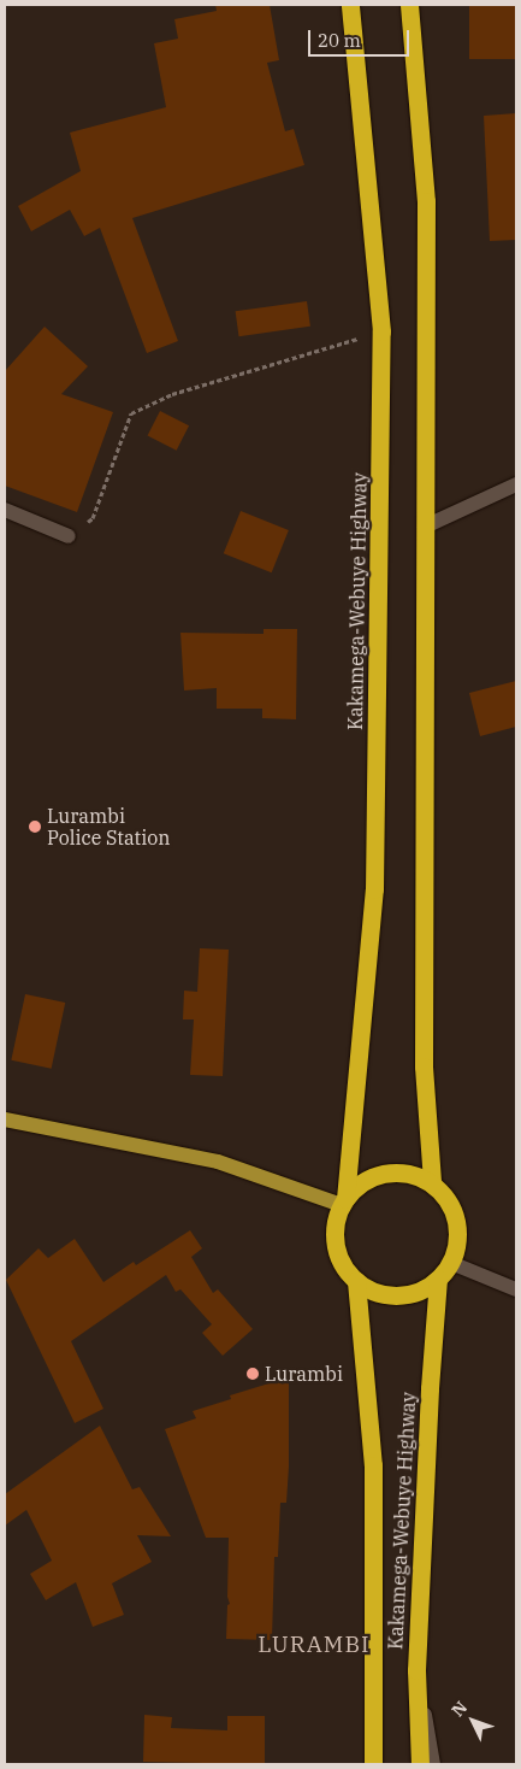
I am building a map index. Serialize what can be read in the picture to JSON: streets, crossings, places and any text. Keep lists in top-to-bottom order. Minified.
{"streets":{"highway":["Kakamega-Webuye Highway"]},"districts":["LURAMBI"],"places":["Lurambi Police Station","Lurambi"],"scale_bar":"20 m","north":"top left"}
